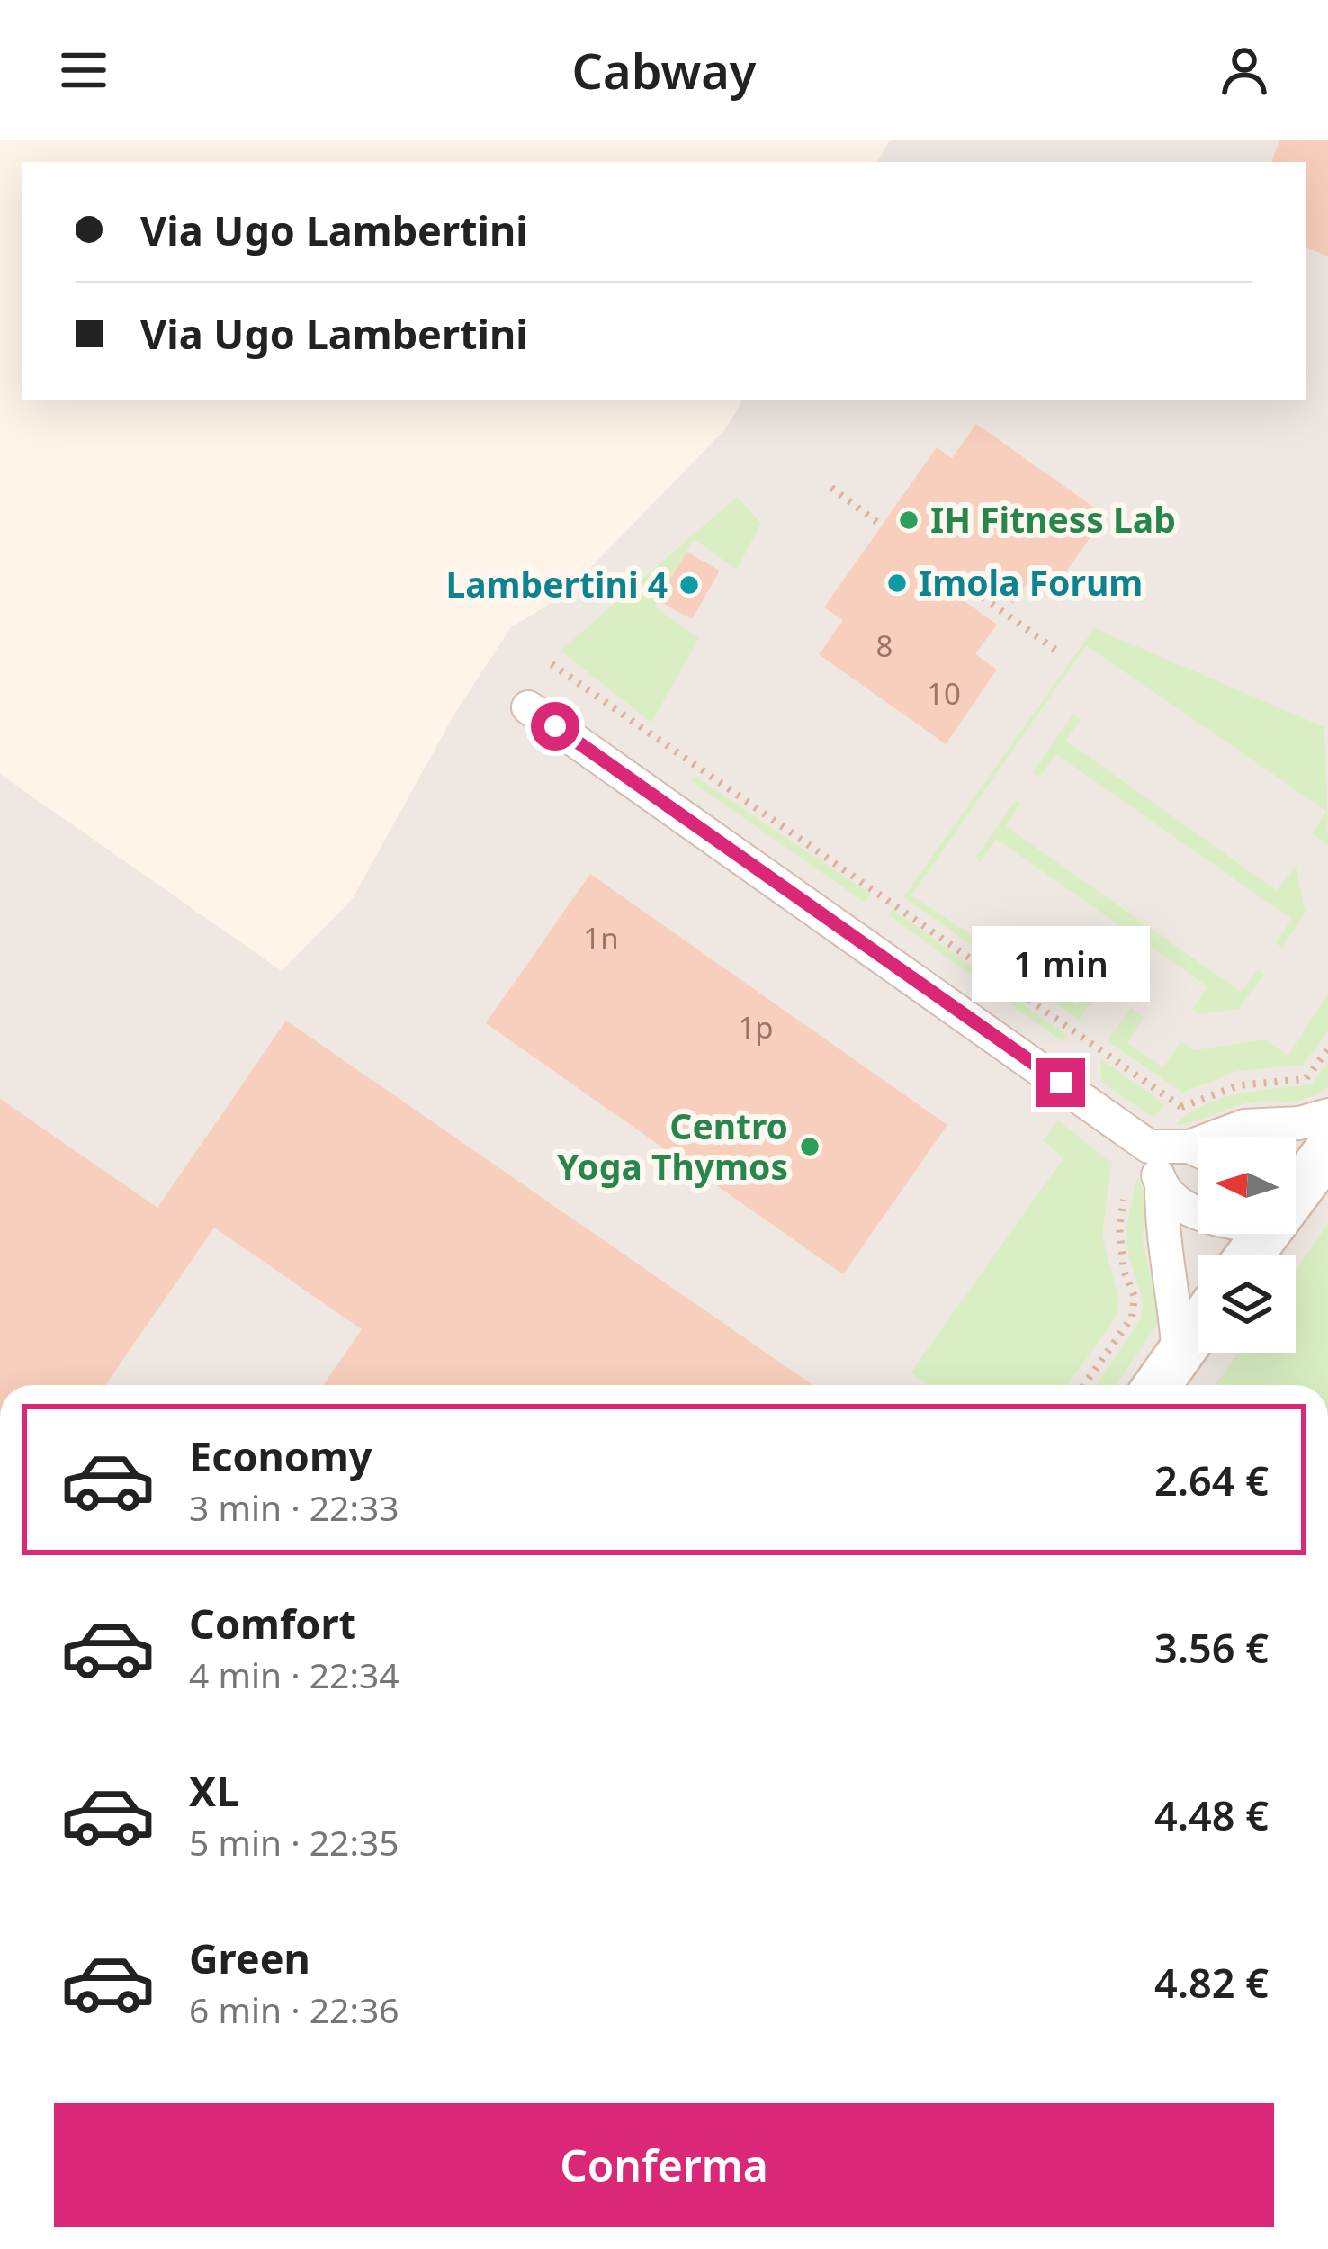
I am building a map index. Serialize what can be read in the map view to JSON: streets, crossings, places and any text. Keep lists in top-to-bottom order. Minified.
{"places":["IH Fitness Lab","Imola Forum","Lambertini 4","Centro Yoga Thymos"],"house_numbers":["8","10","1n","1p"],"north":"left","page":{"header":"Cabway","banner":["Via Ugo Lambertini","Via Ugo Lambertini"],"bubble":"1 min","list":[{"name":"Economy","note":"3 min · 22:33","value":"2.64 €"},{"name":"Comfort","note":"4 min · 22:34","value":"3.56 €"},{"name":"XL","note":"5 min · 22:35","value":"4.48 €"},{"name":"Green","note":"6 min · 22:36","value":"4.82 €"}],"buttons":"Conferma"}}
